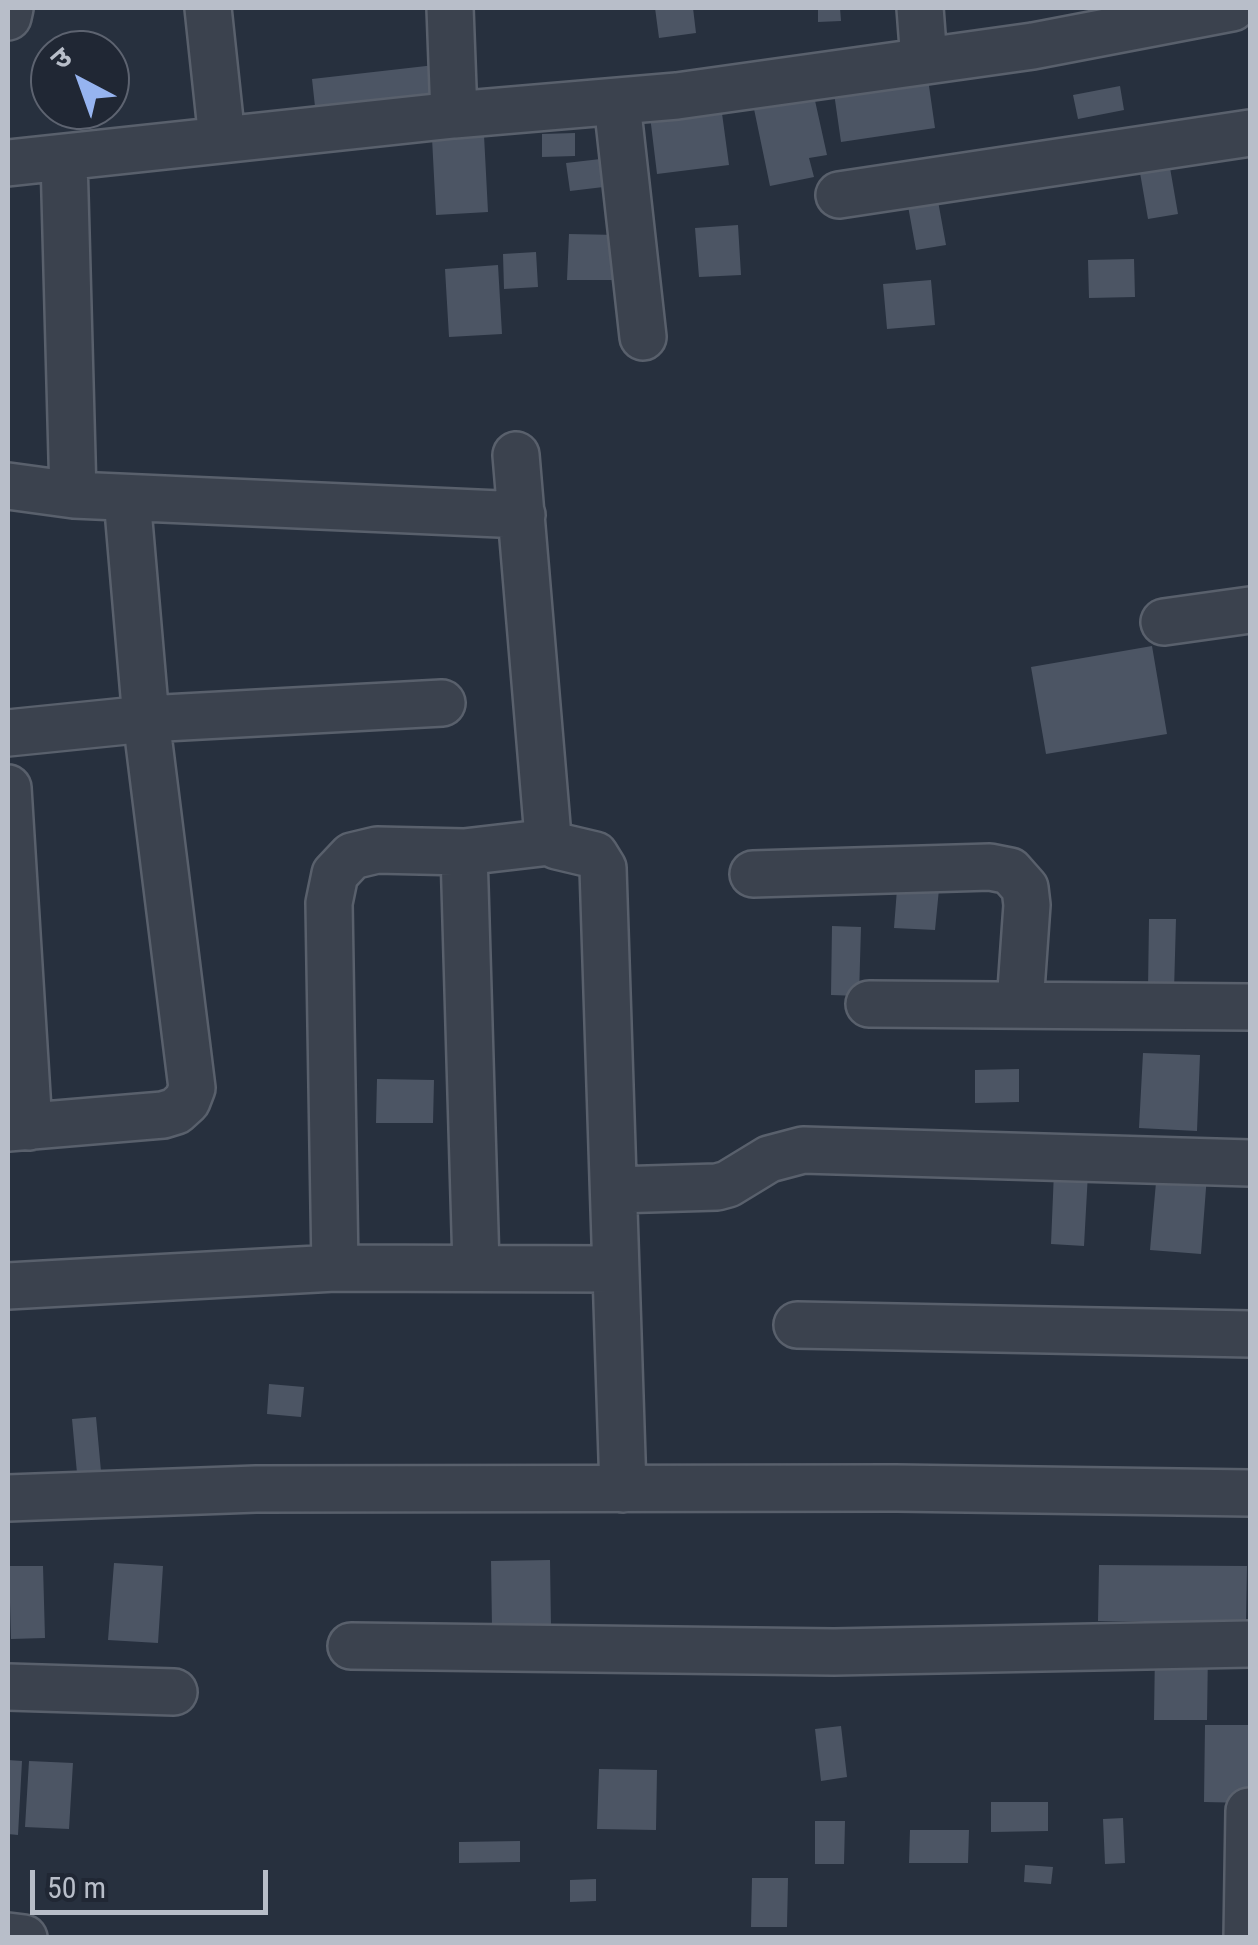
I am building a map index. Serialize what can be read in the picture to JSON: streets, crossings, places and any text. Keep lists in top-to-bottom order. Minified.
{"scale_bar":"50 m","north":"top left"}
